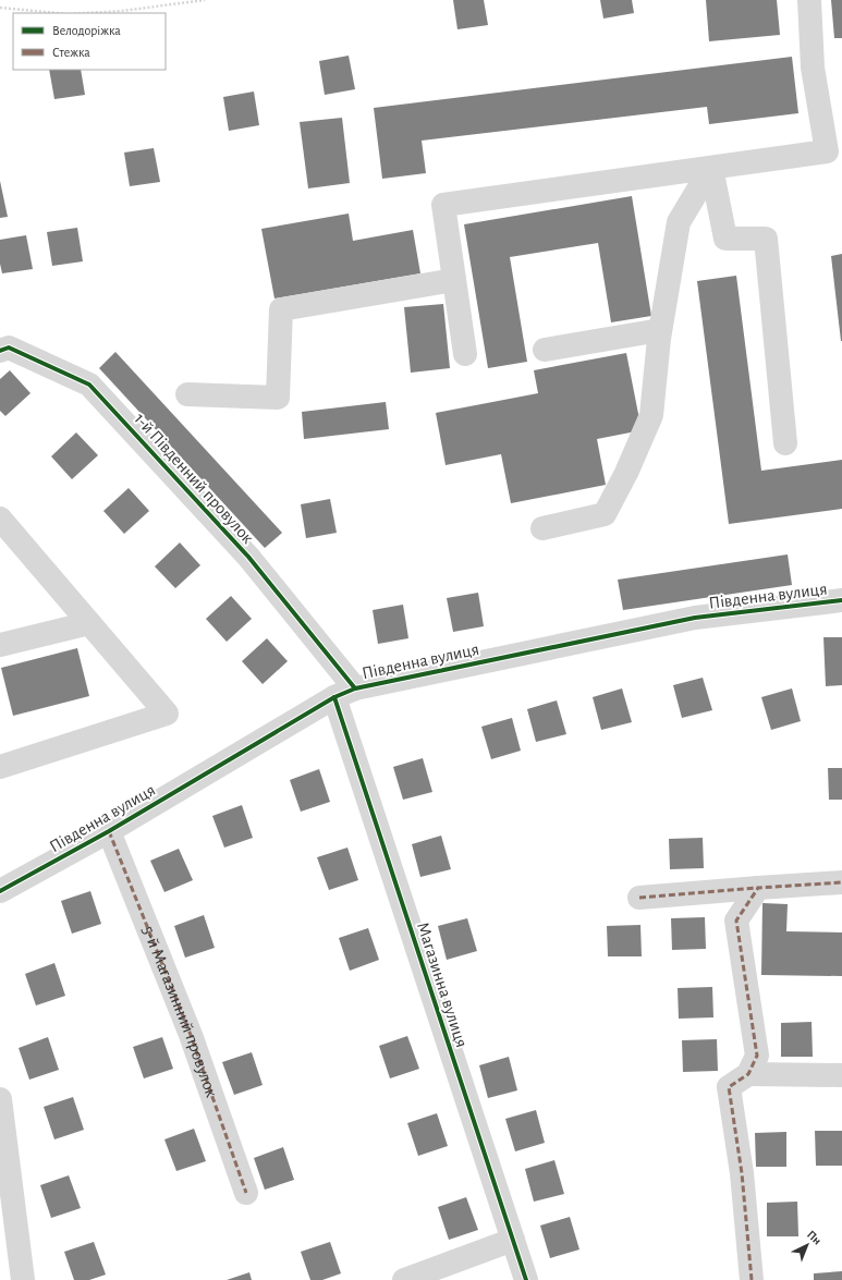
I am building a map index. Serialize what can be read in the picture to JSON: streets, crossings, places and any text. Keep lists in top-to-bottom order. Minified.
{"streets":{"street":["1-й Південний провулок","Південна вулиця","Магазинна вулиця","5-й Магазинний провулок"]},"crossings":[["1-й Південний провулок","Південна вулиця"],["1-й Південний провулок","Магазинна вулиця"],["Південна вулиця","Магазинна вулиця"],["Південна вулиця","5-й Магазинний провулок"]],"legend":["Велодоріжка","Стежка"],"north":"top right"}
